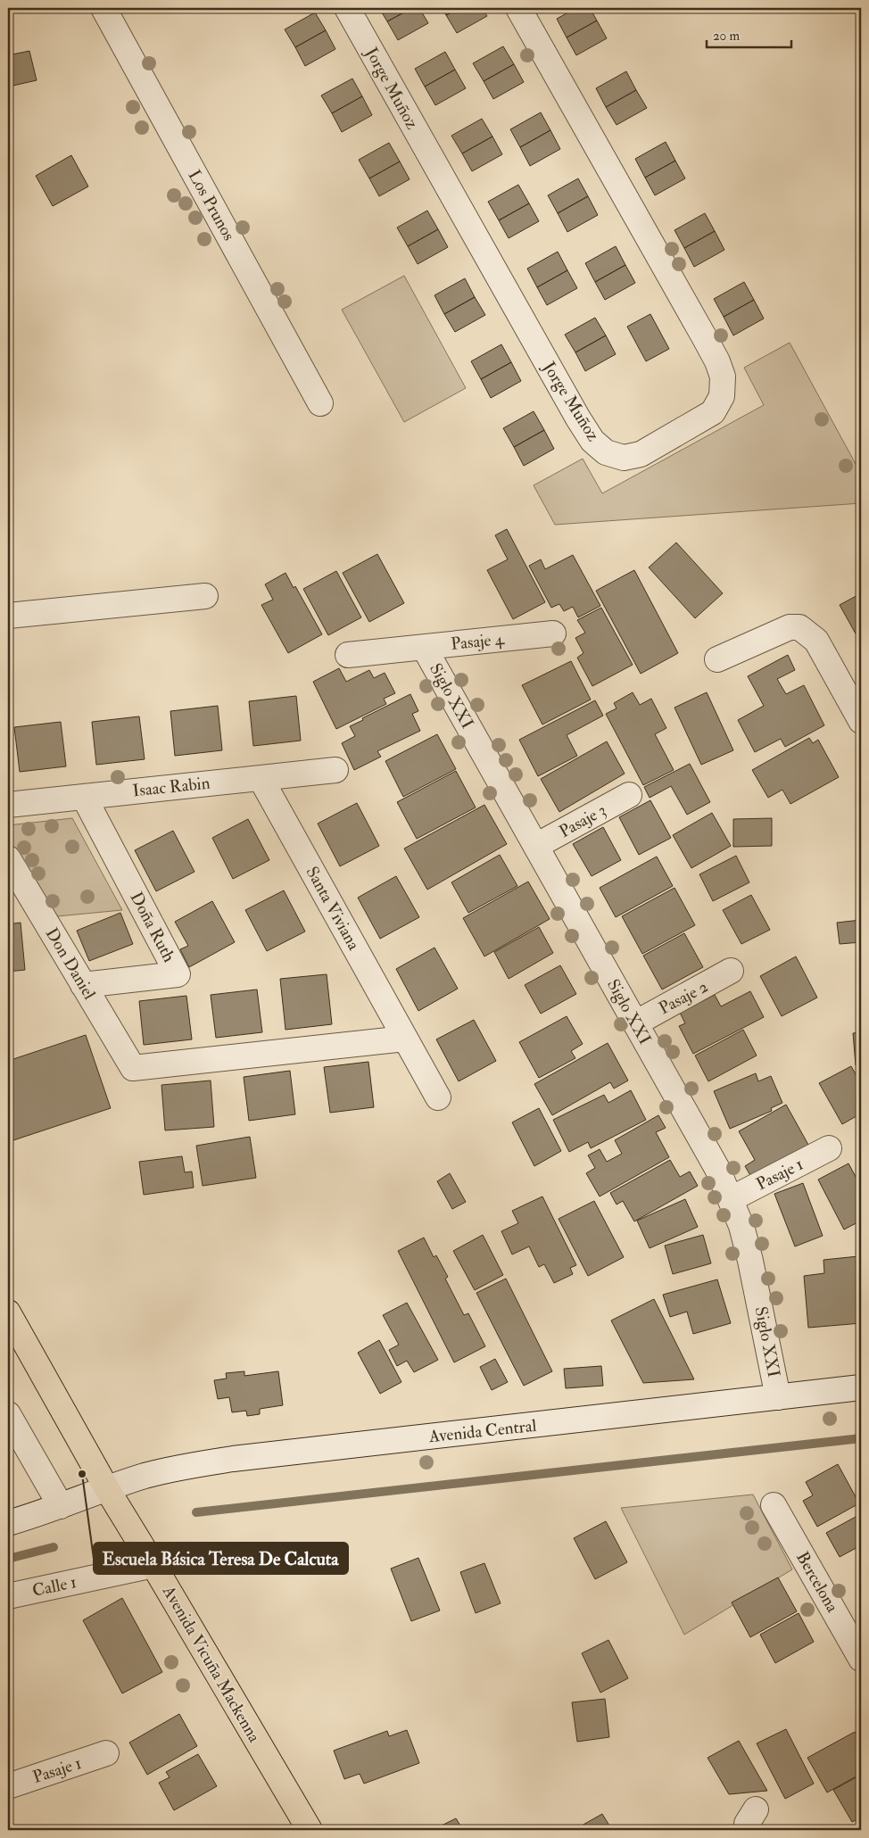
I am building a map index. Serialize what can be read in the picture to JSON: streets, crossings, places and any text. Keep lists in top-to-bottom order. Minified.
{"streets":{"main road":["Avenida Vicuña Mackenna"],"street":["Jorge Muñoz","Los Prunos","Pasaje 4","Siglo XXI","Isaac Rabin","Pasaje 3","Santa Viviana","Doña Ruth","Don Daniel","Pasaje 2","Pasaje 1","Avenida Central","Bercelona","Calle 1"]},"crossings":[["Pasaje 4","Siglo XXI"],["Siglo XXI","Pasaje 3"],["Siglo XXI","Pasaje 2"],["Siglo XXI","Pasaje 1"],["Siglo XXI","Avenida Central"],["Isaac Rabin","Santa Viviana"],["Isaac Rabin","Doña Ruth"],["Santa Viviana","Don Daniel"],["Doña Ruth","Don Daniel"],["Avenida Central","Avenida Vicuña Mackenna"],["Calle 1","Avenida Vicuña Mackenna"]],"places":["Escuela Básica Teresa De Calcuta"],"scale_bar":"20 m"}
